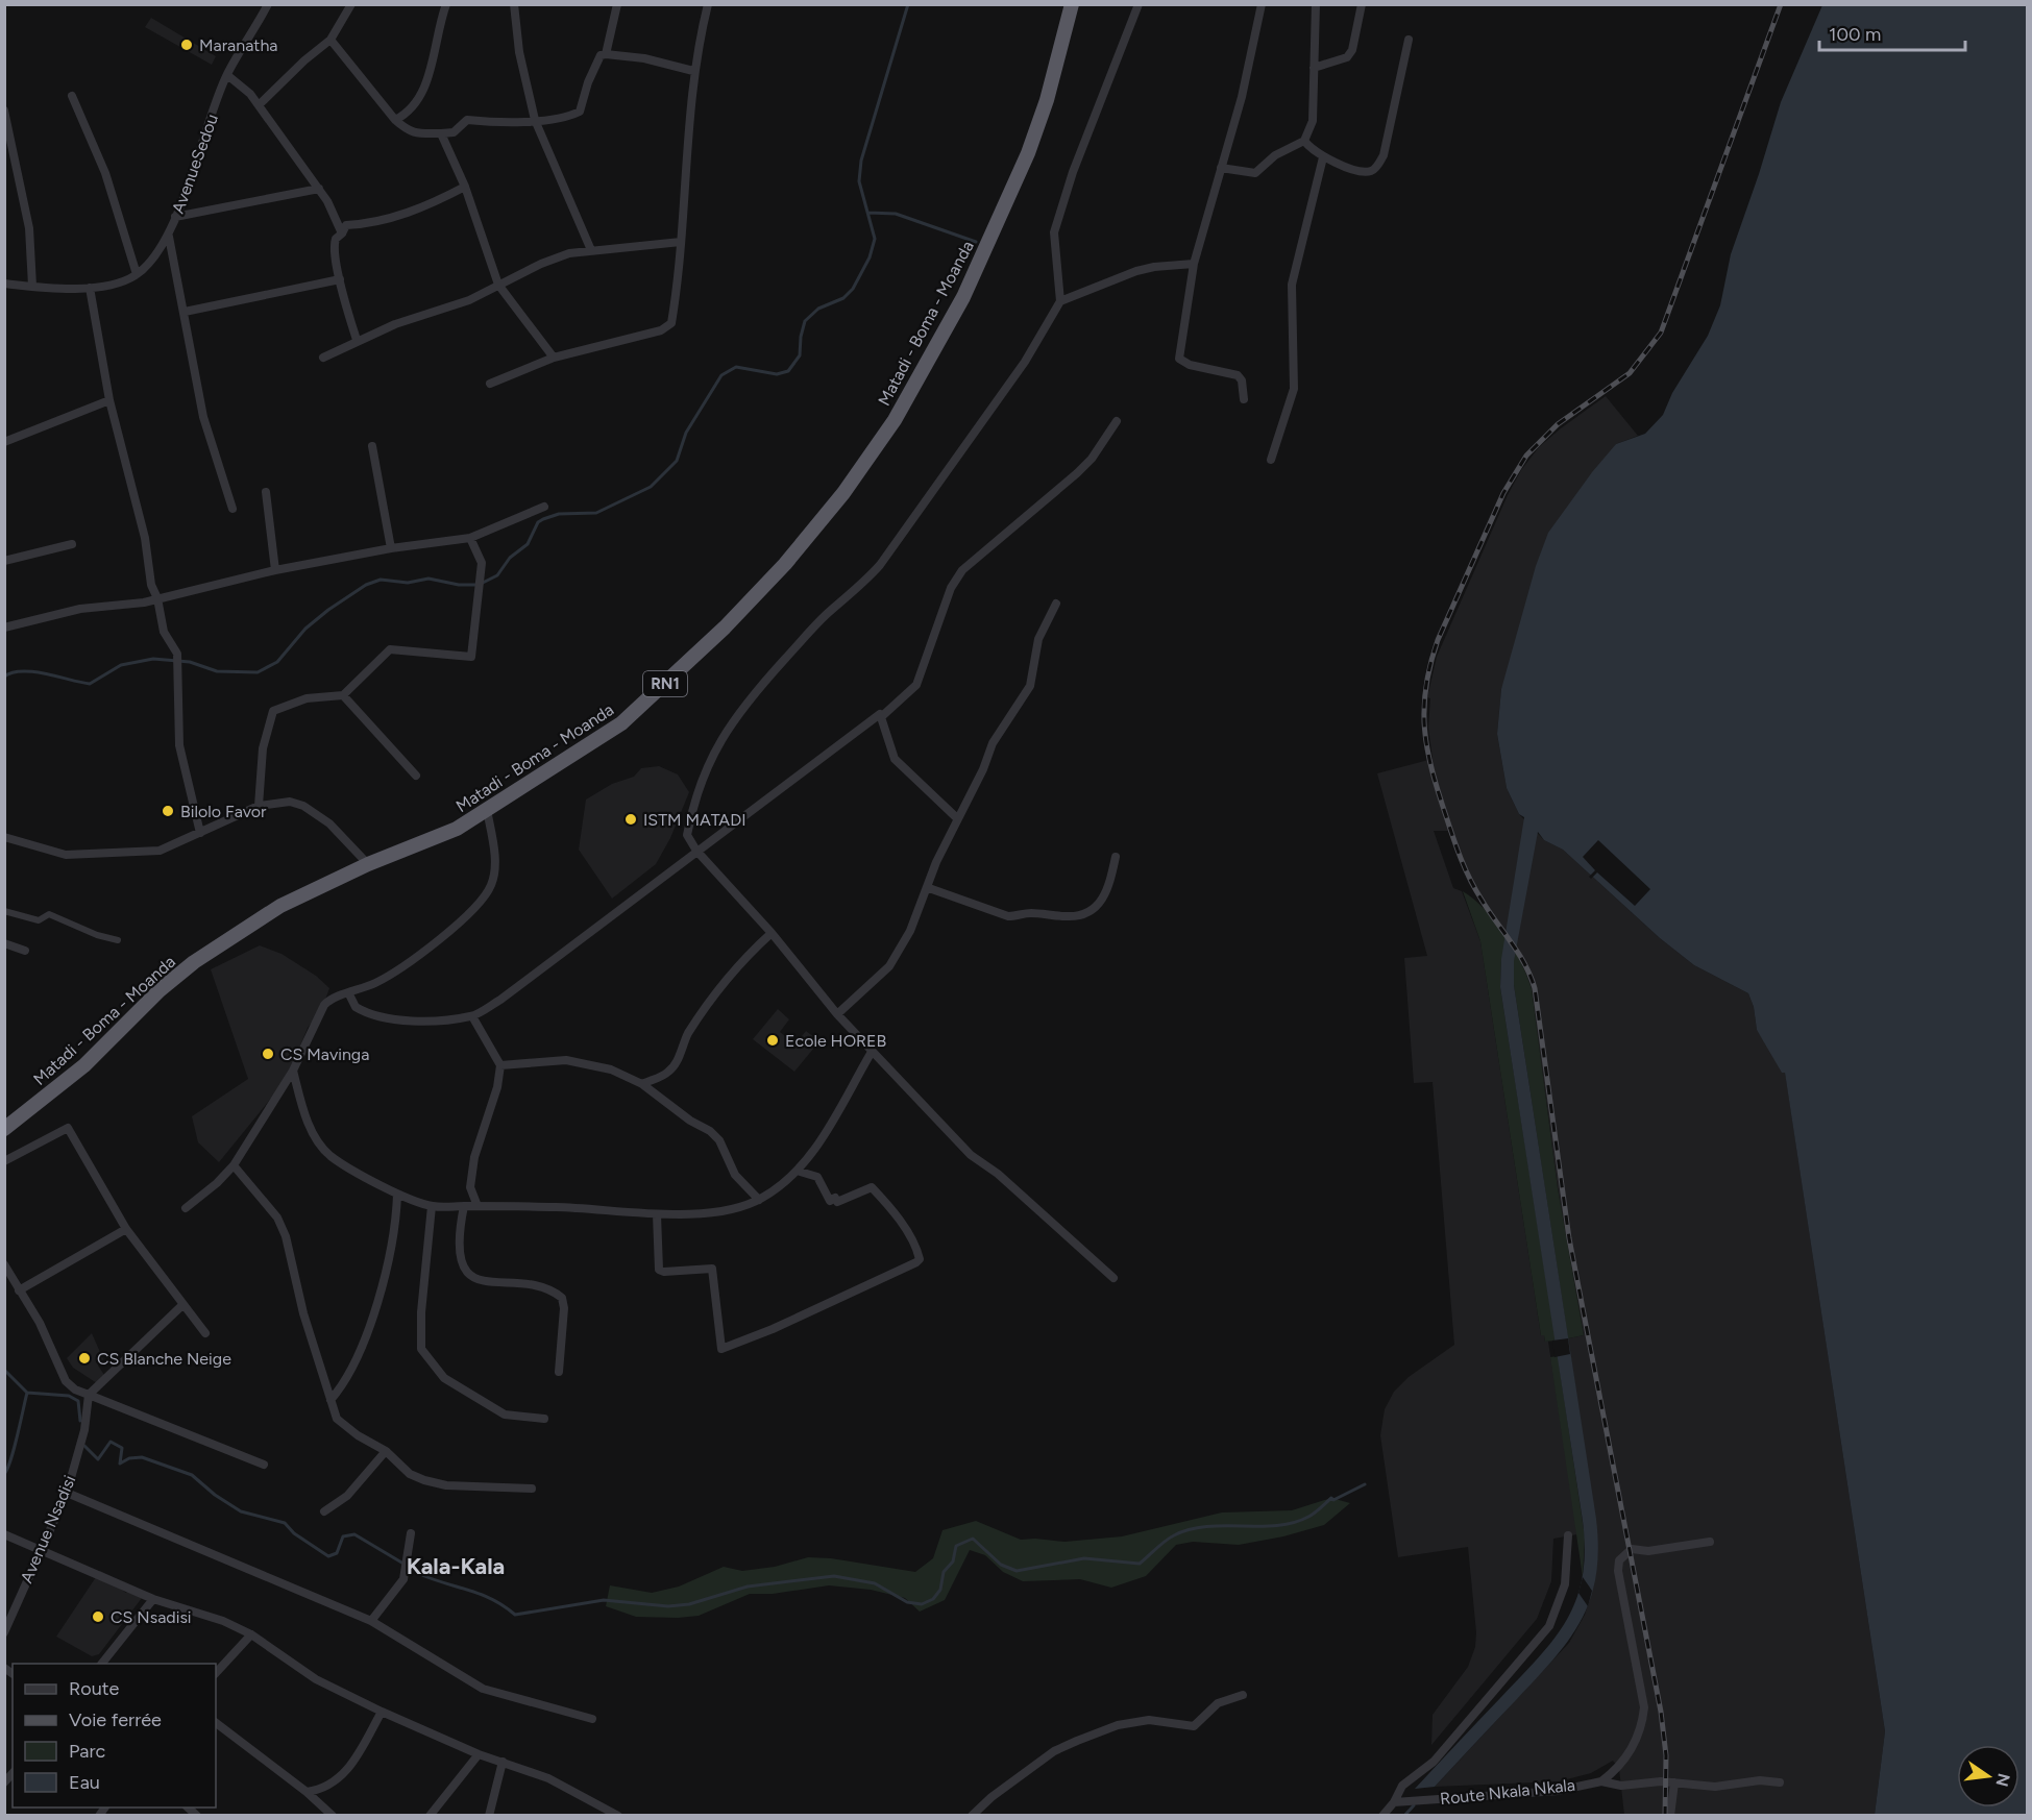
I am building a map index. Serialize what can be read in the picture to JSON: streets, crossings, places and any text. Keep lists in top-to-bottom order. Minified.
{"streets":{"highway":["Matadi - Boma - Moanda","RN1"],"street":["AvenueSedou","Avenue Nsadisi","Route Nkala Nkala"]},"districts":["Kala-Kala"],"places":["Maranatha","Bilolo Favor","ISTM MATADI","Ecole HOREB","CS Mavinga","CS Blanche Neige","CS Nsadisi"],"legend":["Route","Voie ferrée","Parc","Eau"],"scale_bar":"100 m","north":"right"}
